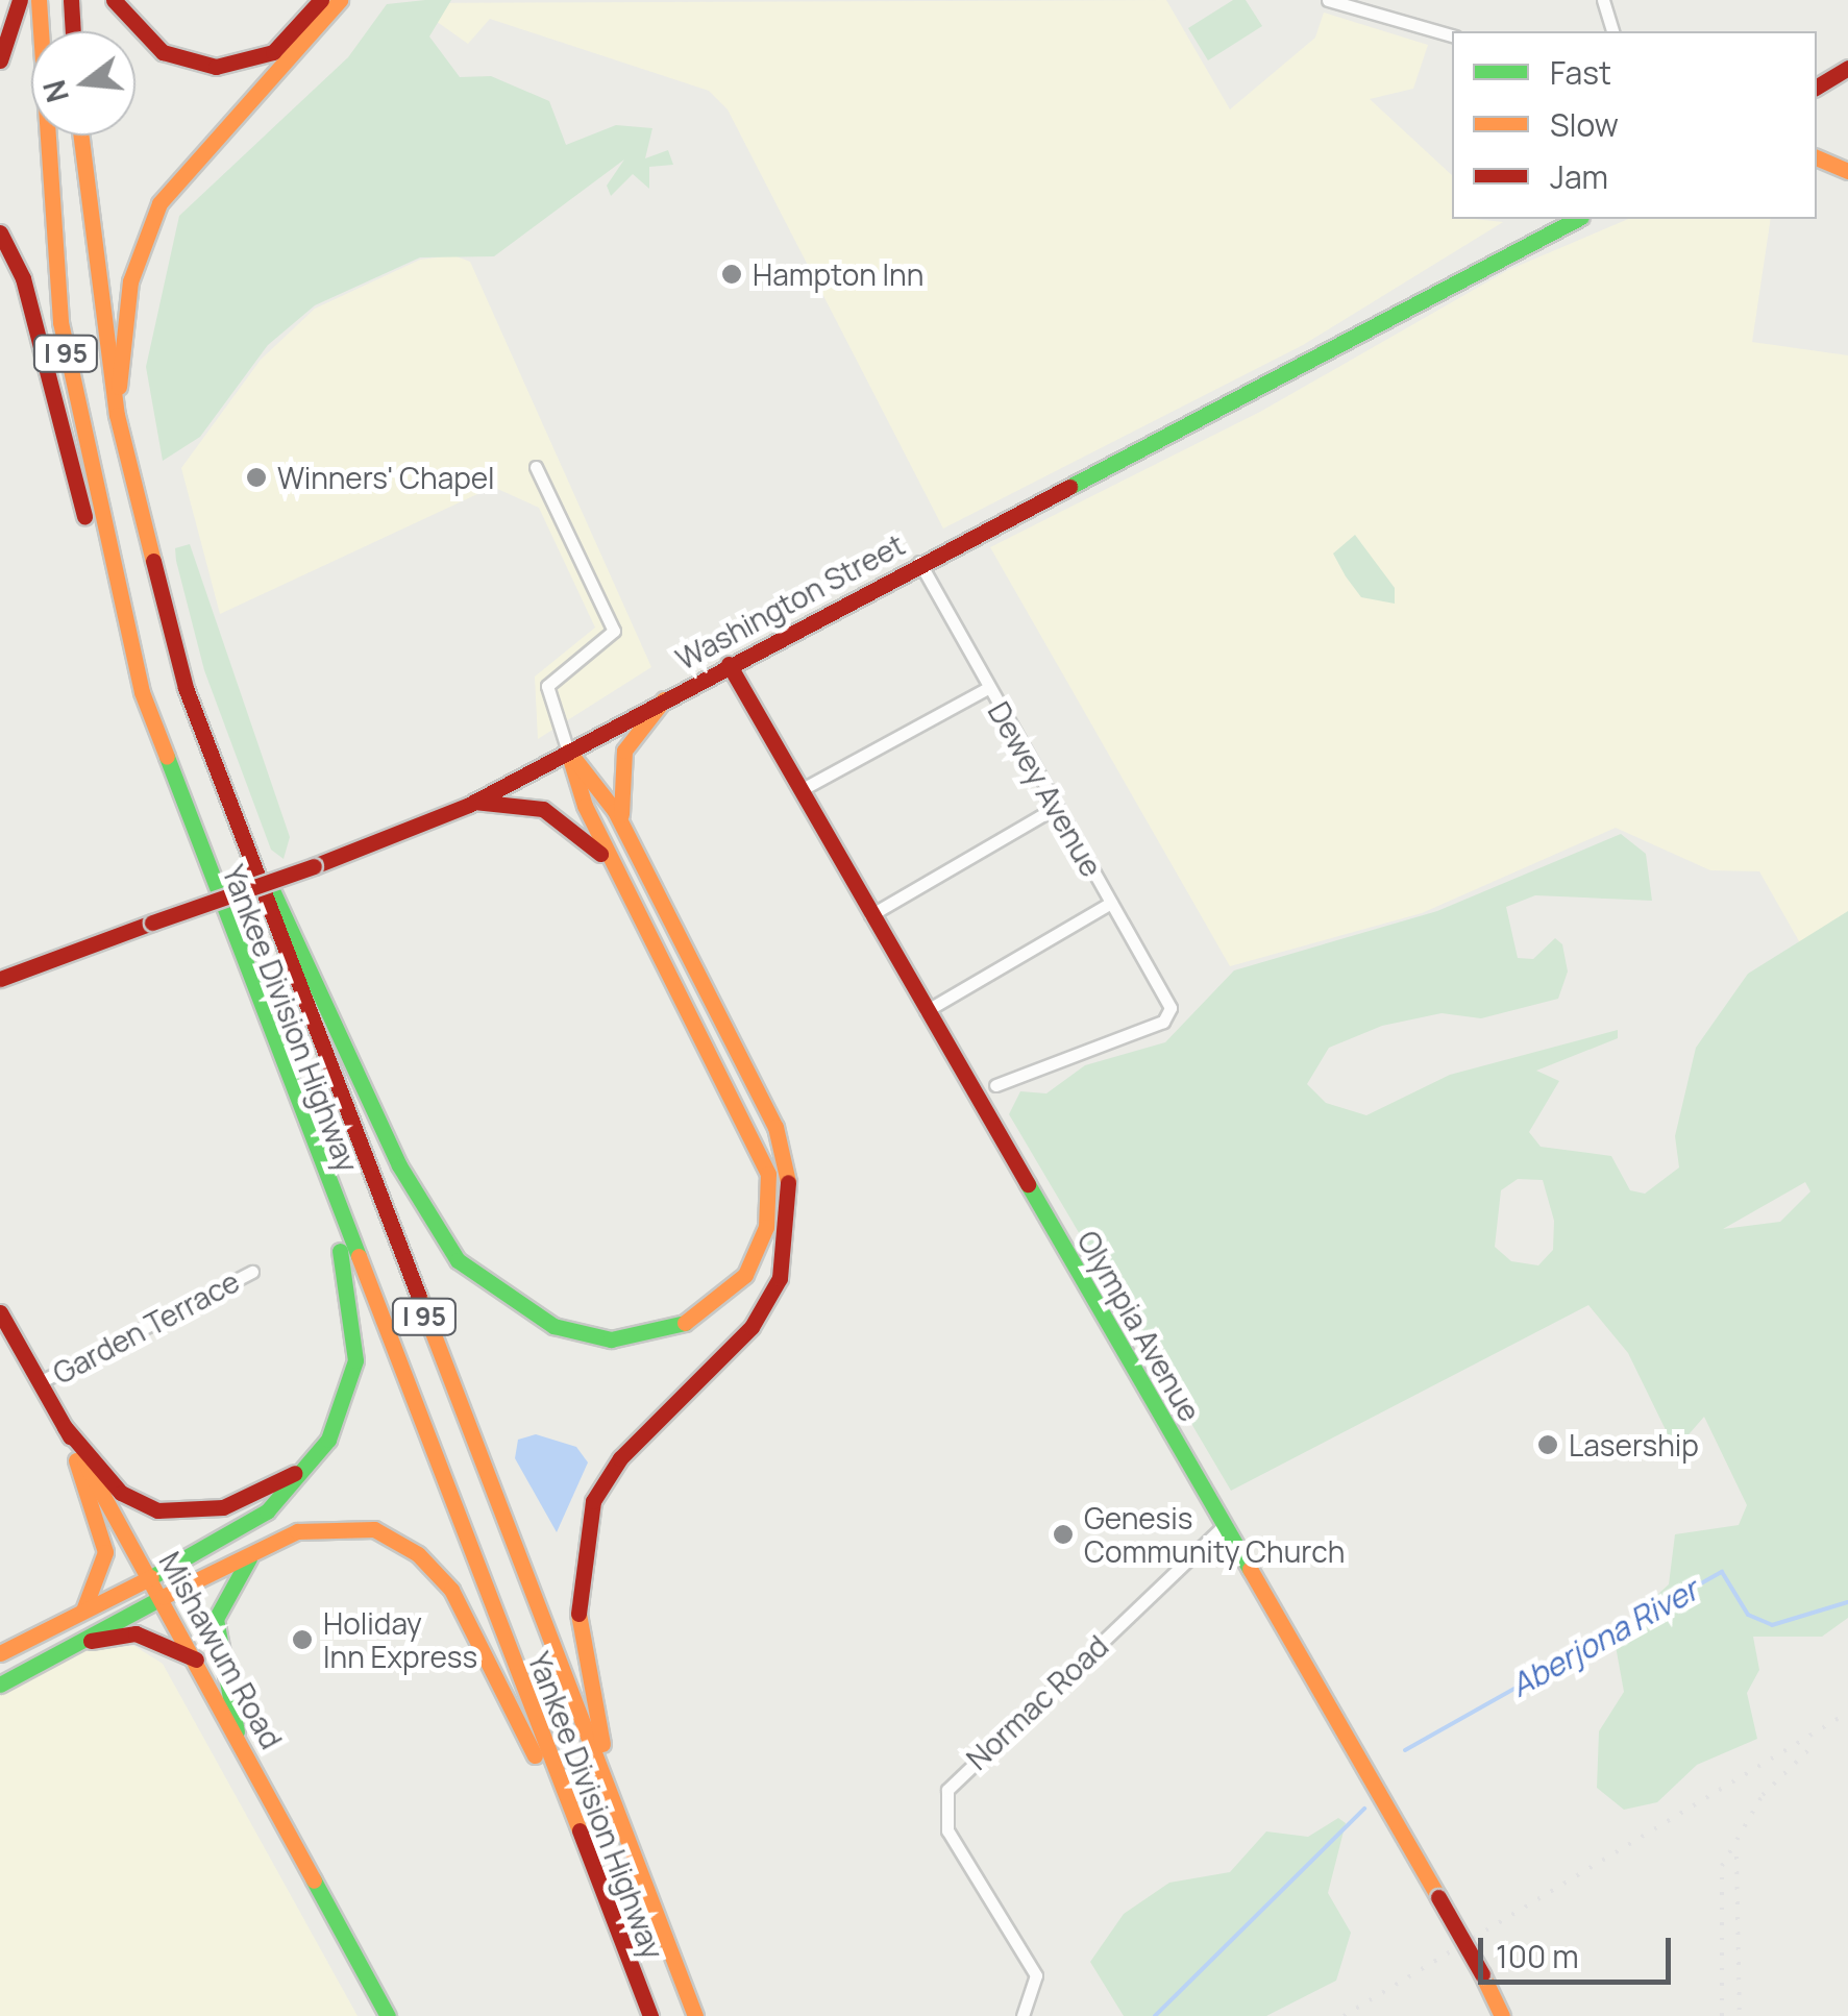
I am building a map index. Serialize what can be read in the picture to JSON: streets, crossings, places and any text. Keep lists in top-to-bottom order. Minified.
{"streets":{"main road":["I 95","Washington Street","Yankee Division Highway","Olympia Avenue","Mishawum Road"],"street":["Dewey Avenue","Garden Terrace","Normac Road"]},"crossings":[["Washington Street","Dewey Avenue"],["Washington Street","Olympia Avenue"],["Olympia Avenue","Normac Road"],["Garden Terrace","Mishawum Road"]],"water":["Aberjona River"],"places":["Hampton Inn","Winners' Chapel","Lasership","Genesis Community Church","Holiday Inn Express"],"legend":["Fast","Slow","Jam"],"scale_bar":"100 m","north":"left"}
